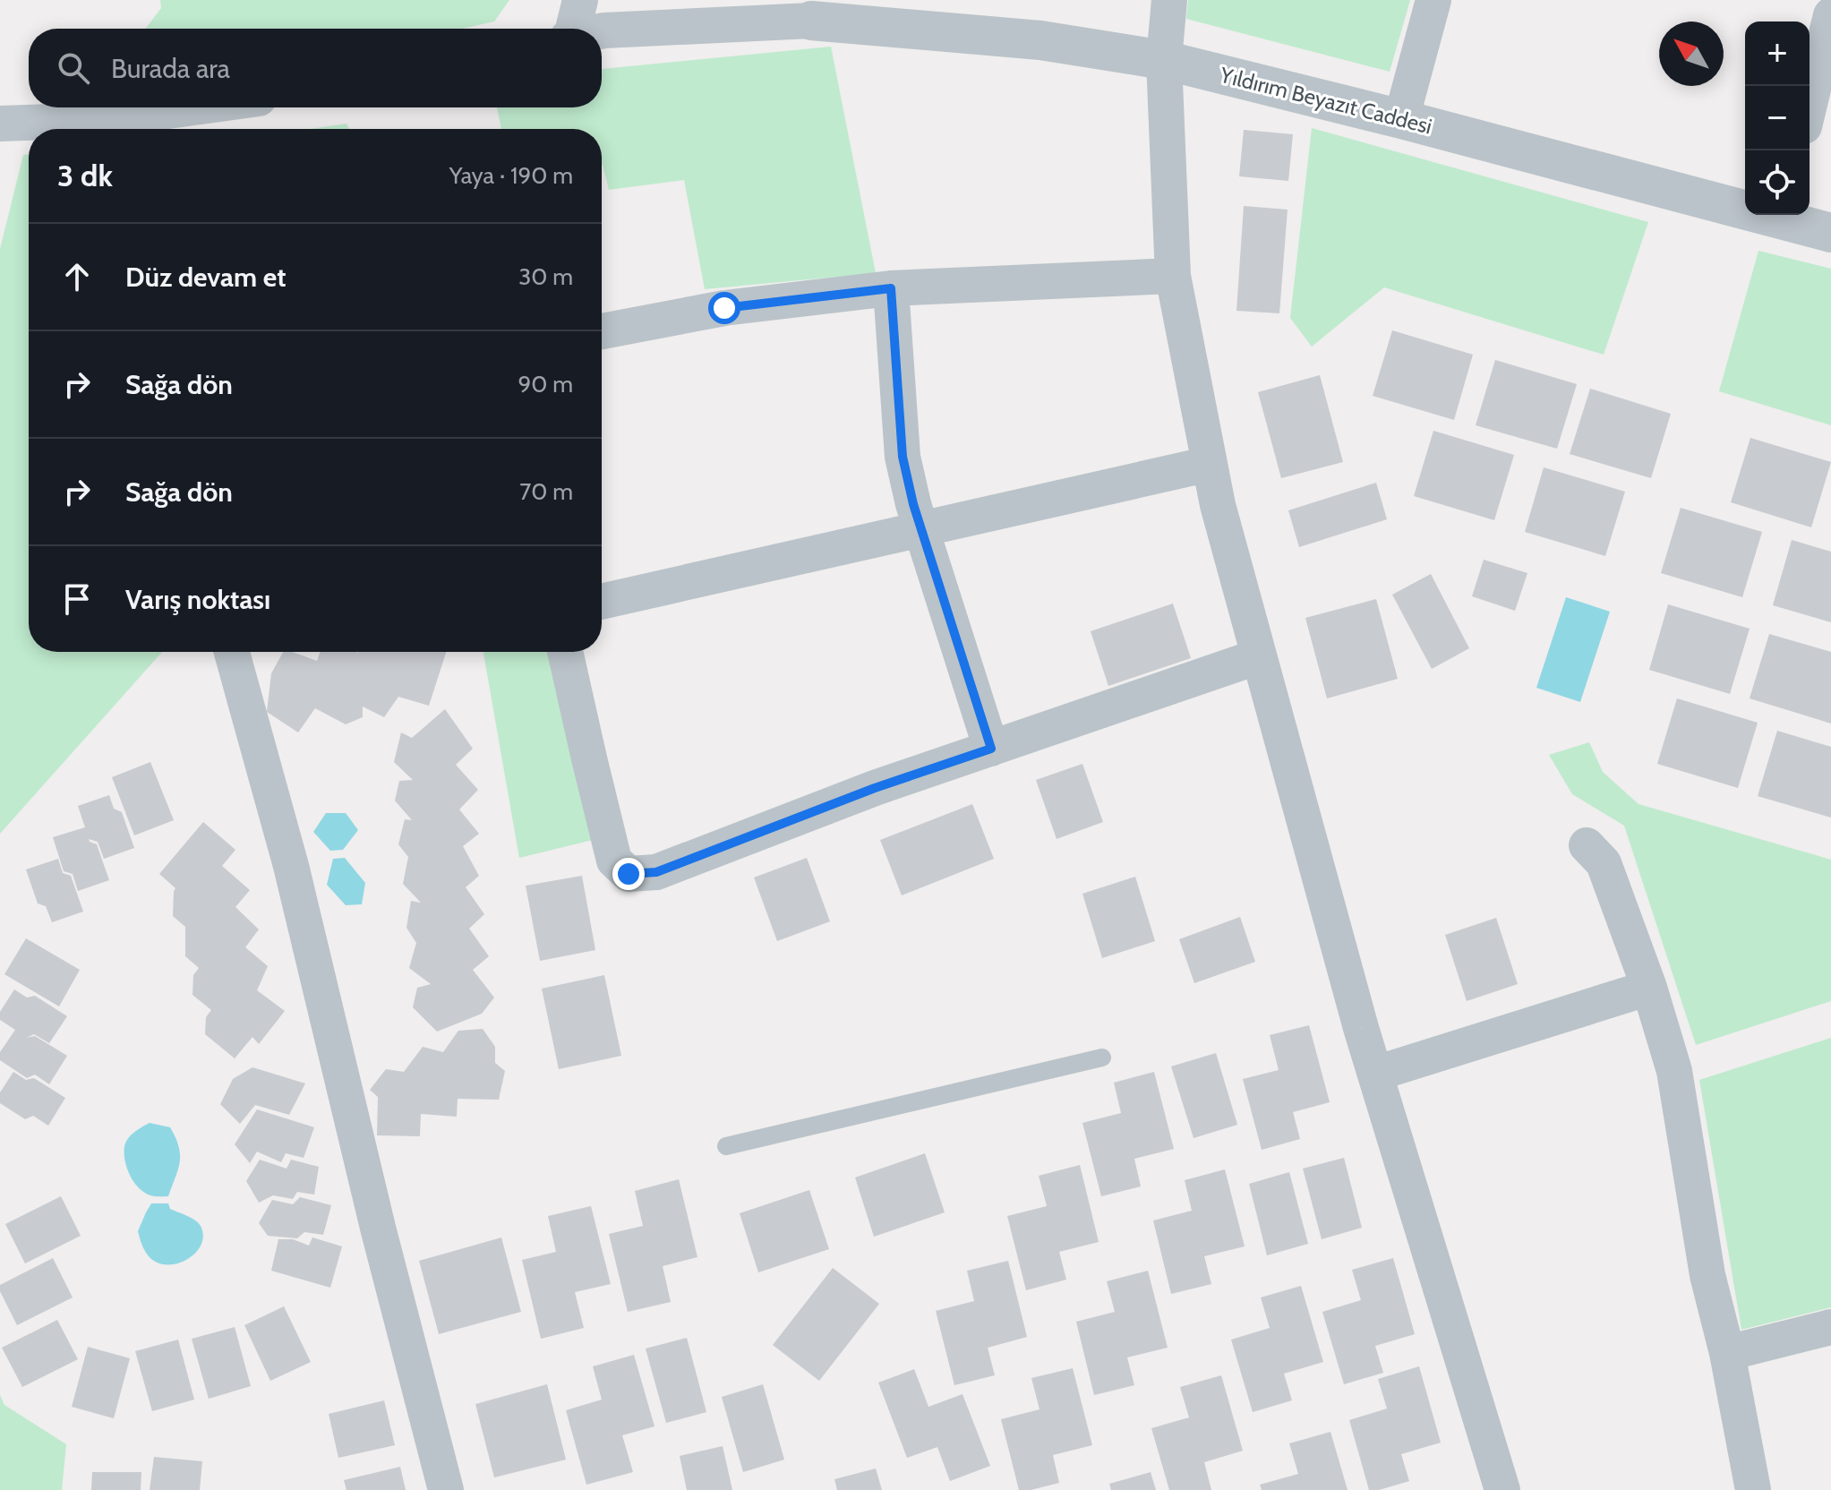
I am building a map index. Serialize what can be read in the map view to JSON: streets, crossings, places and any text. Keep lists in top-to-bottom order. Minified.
{"streets":{"street":["Yıldırım Beyazıt Caddesi"]},"north":"top left","page":{"map_buttons":["+","−"],"search":"Burada ara","heading":["3 dk","Yaya · 190 m"],"list":[["Düz devam et","30 m"],["Sağa dön","90 m"],["Sağa dön","70 m"],"Varış noktası"]}}
